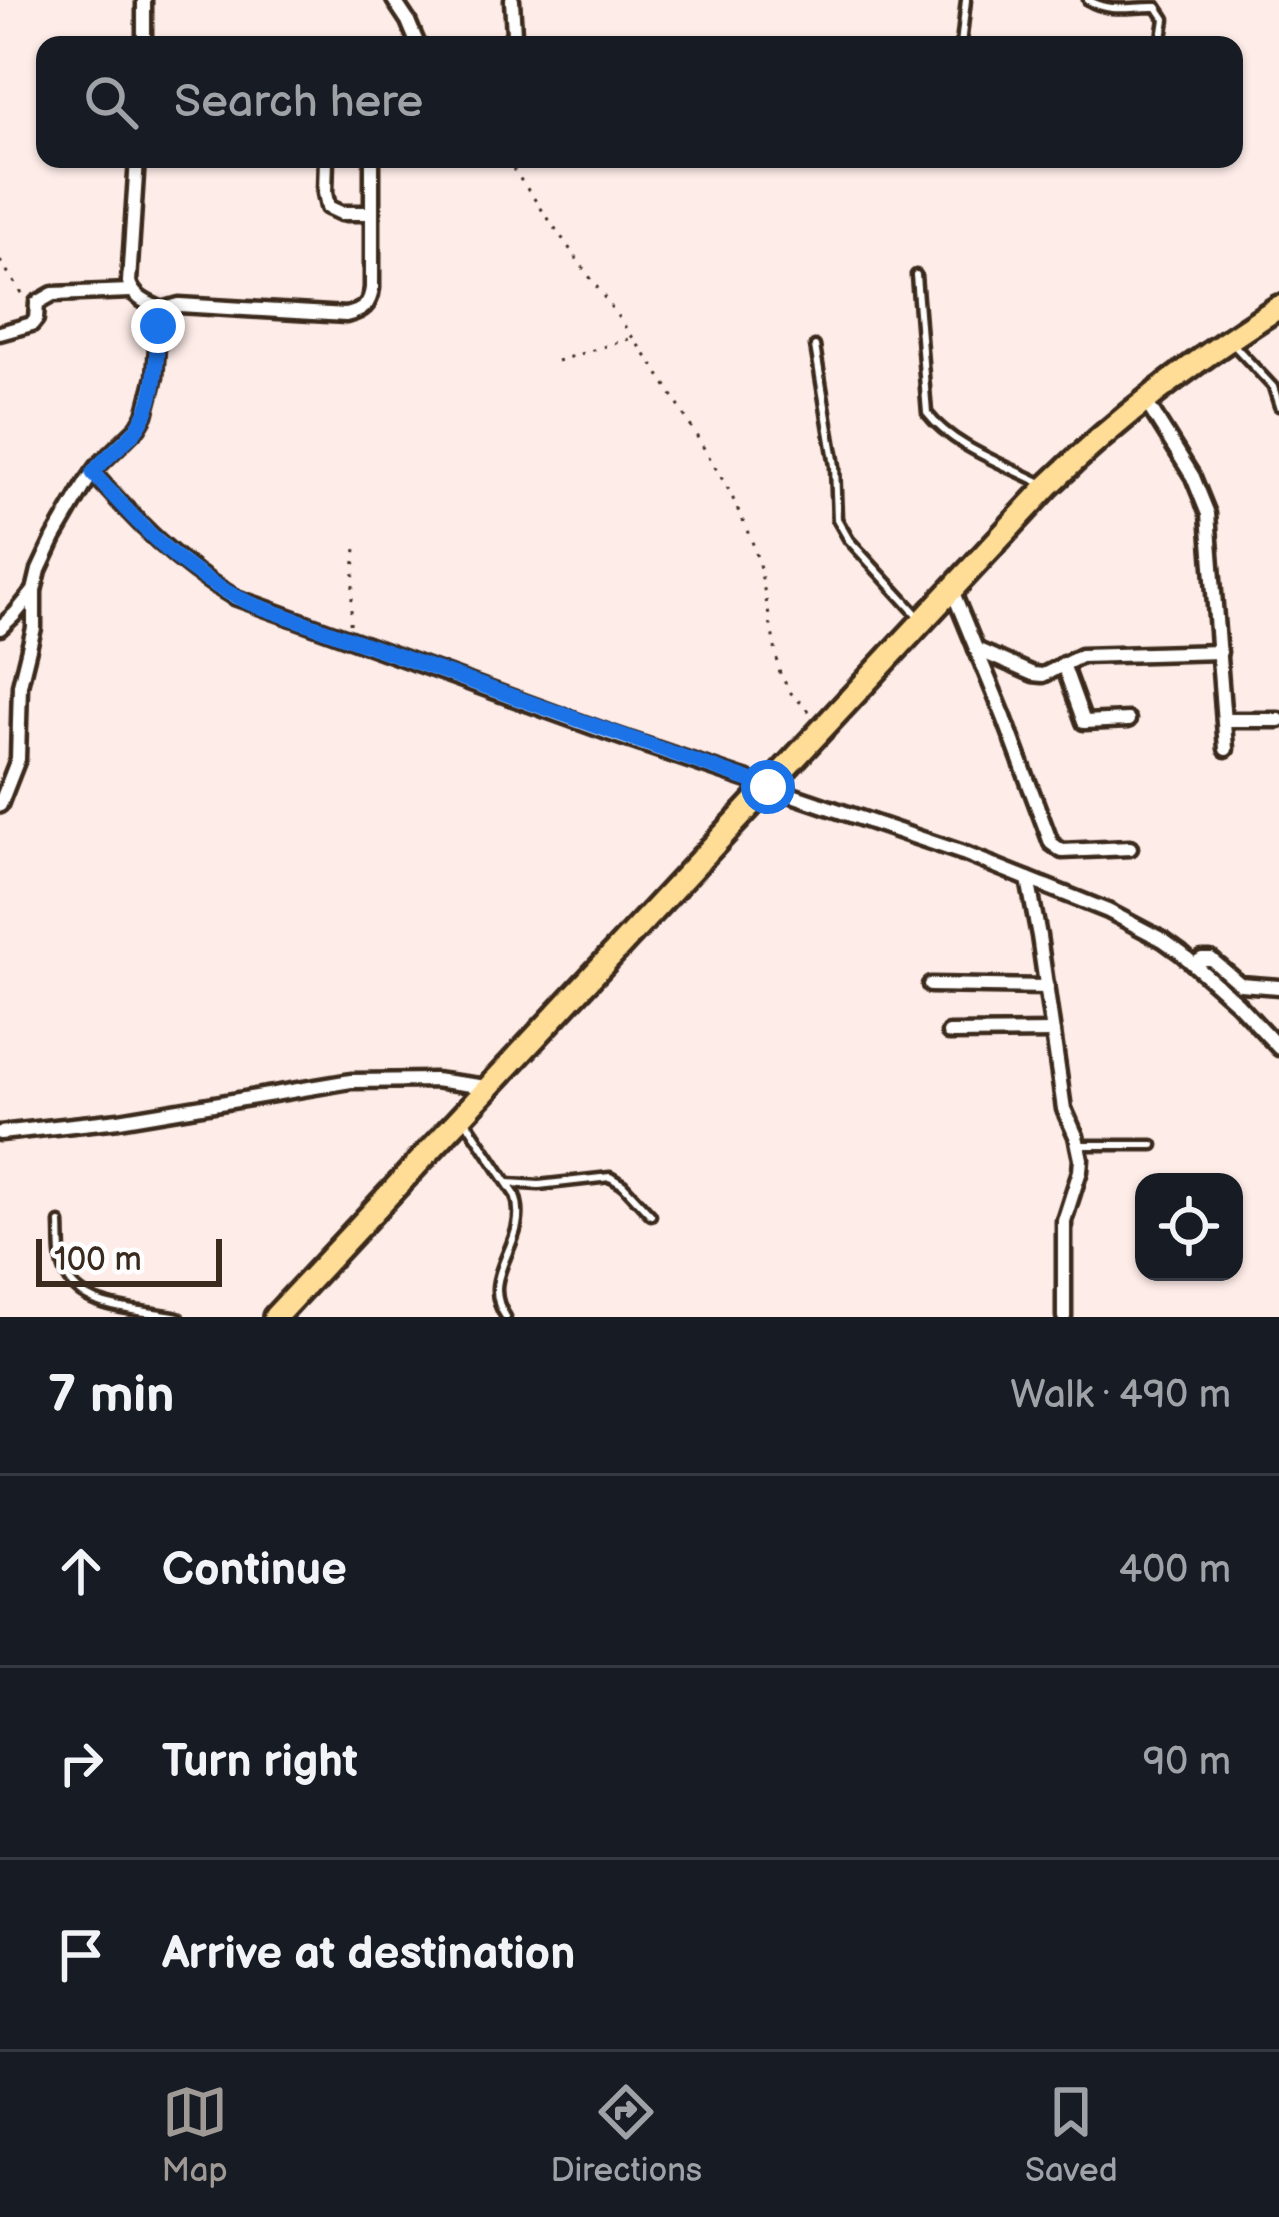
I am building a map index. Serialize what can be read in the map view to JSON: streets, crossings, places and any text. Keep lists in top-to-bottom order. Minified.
{"scale_bar":"100 m","page":{"search":"Search here","scale":"100 m","heading":["7 min","Walk · 490 m"],"list":[["Continue","400 m"],["Turn right","90 m"],"Arrive at destination"],"nav":["Map","Directions","Saved"]}}
